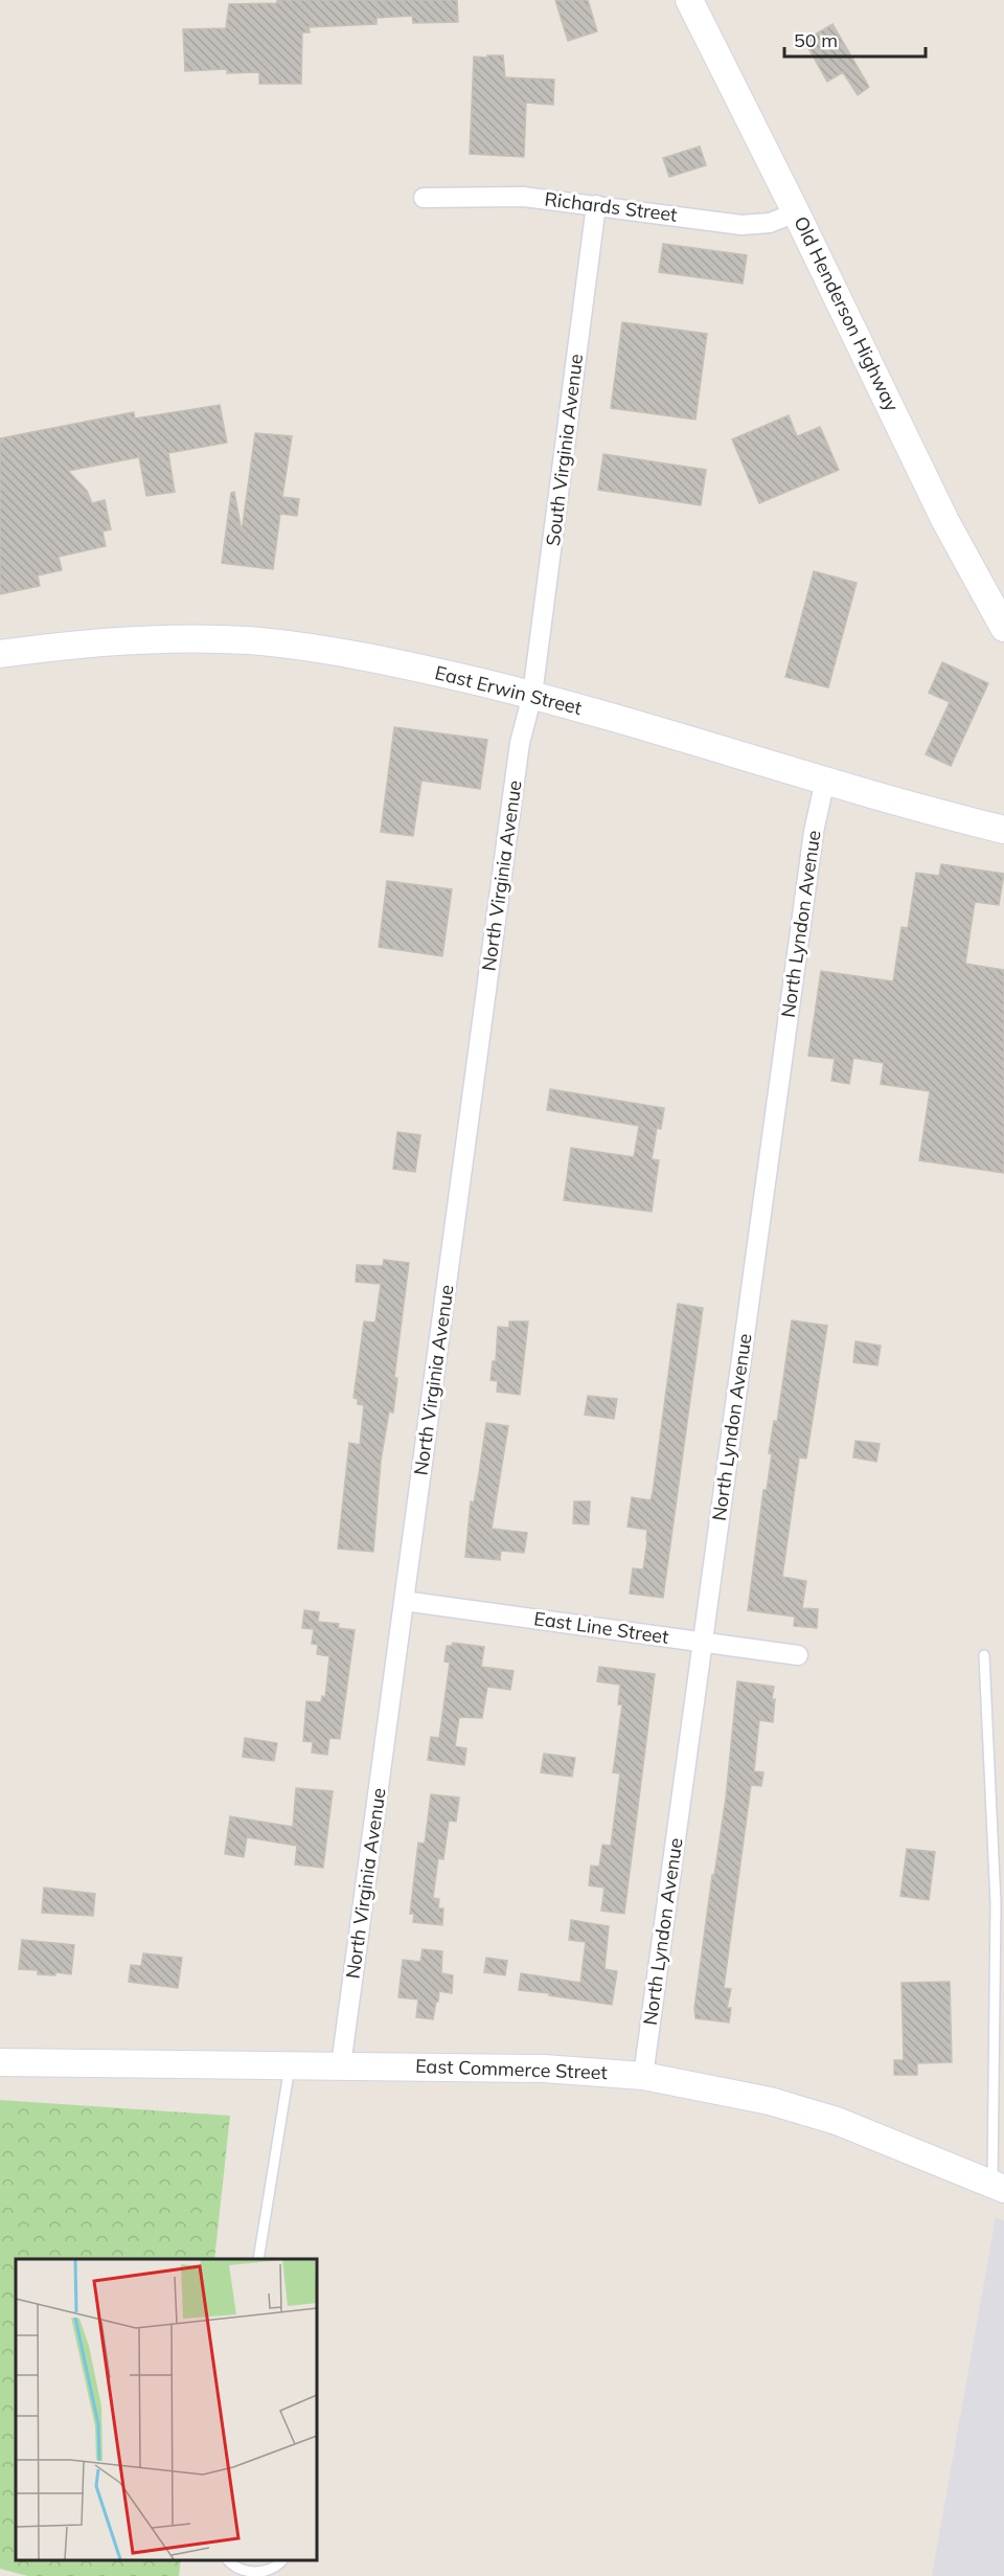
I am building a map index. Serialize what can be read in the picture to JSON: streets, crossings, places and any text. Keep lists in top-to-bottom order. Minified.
{"streets":{"main road":["Old Henderson Highway","East Erwin Street","East Commerce Street"],"street":["Richards Street","South Virginia Avenue","North Virginia Avenue","North Lyndon Avenue","East Line Street"]},"crossings":[["Richards Street","Old Henderson Highway"],["Richards Street","South Virginia Avenue"],["South Virginia Avenue","East Erwin Street"],["South Virginia Avenue","North Virginia Avenue"],["East Erwin Street","North Virginia Avenue"],["East Erwin Street","North Lyndon Avenue"],["North Virginia Avenue","East Line Street"],["North Virginia Avenue","East Commerce Street"],["North Lyndon Avenue","East Line Street"],["North Lyndon Avenue","East Commerce Street"]],"scale_bar":"50 m"}
